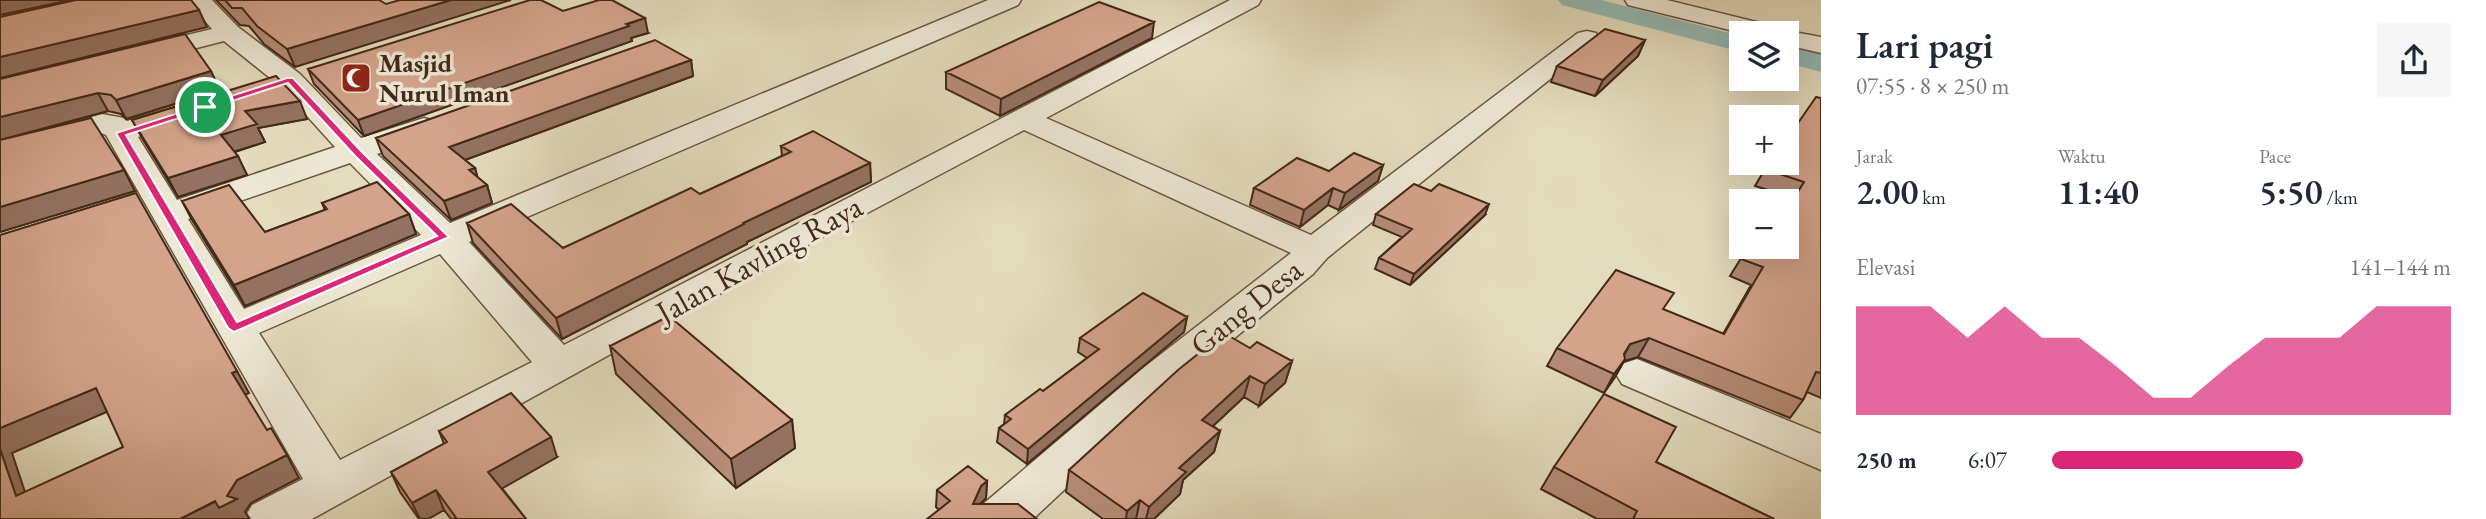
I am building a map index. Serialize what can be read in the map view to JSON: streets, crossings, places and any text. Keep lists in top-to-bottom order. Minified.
{"streets":{"street":["Jalan Kavling Raya","Gang Desa"]},"crossings":[["Jalan Kavling Raya","Gang Desa"]],"places":{"mosque":["Masjid Nurul Iman"]},"page":{"heading":["Lari pagi","07:55 · 8 × 250 m"],"map_buttons":["+","−"],"stats":[["Jarak","2.00 km"],["Waktu","11:40"],["Pace","5:50 /km"]],"chart":["Elevasi","141–144 m"],"list":[{"name":"250 m","note":"6:07"}]}}
